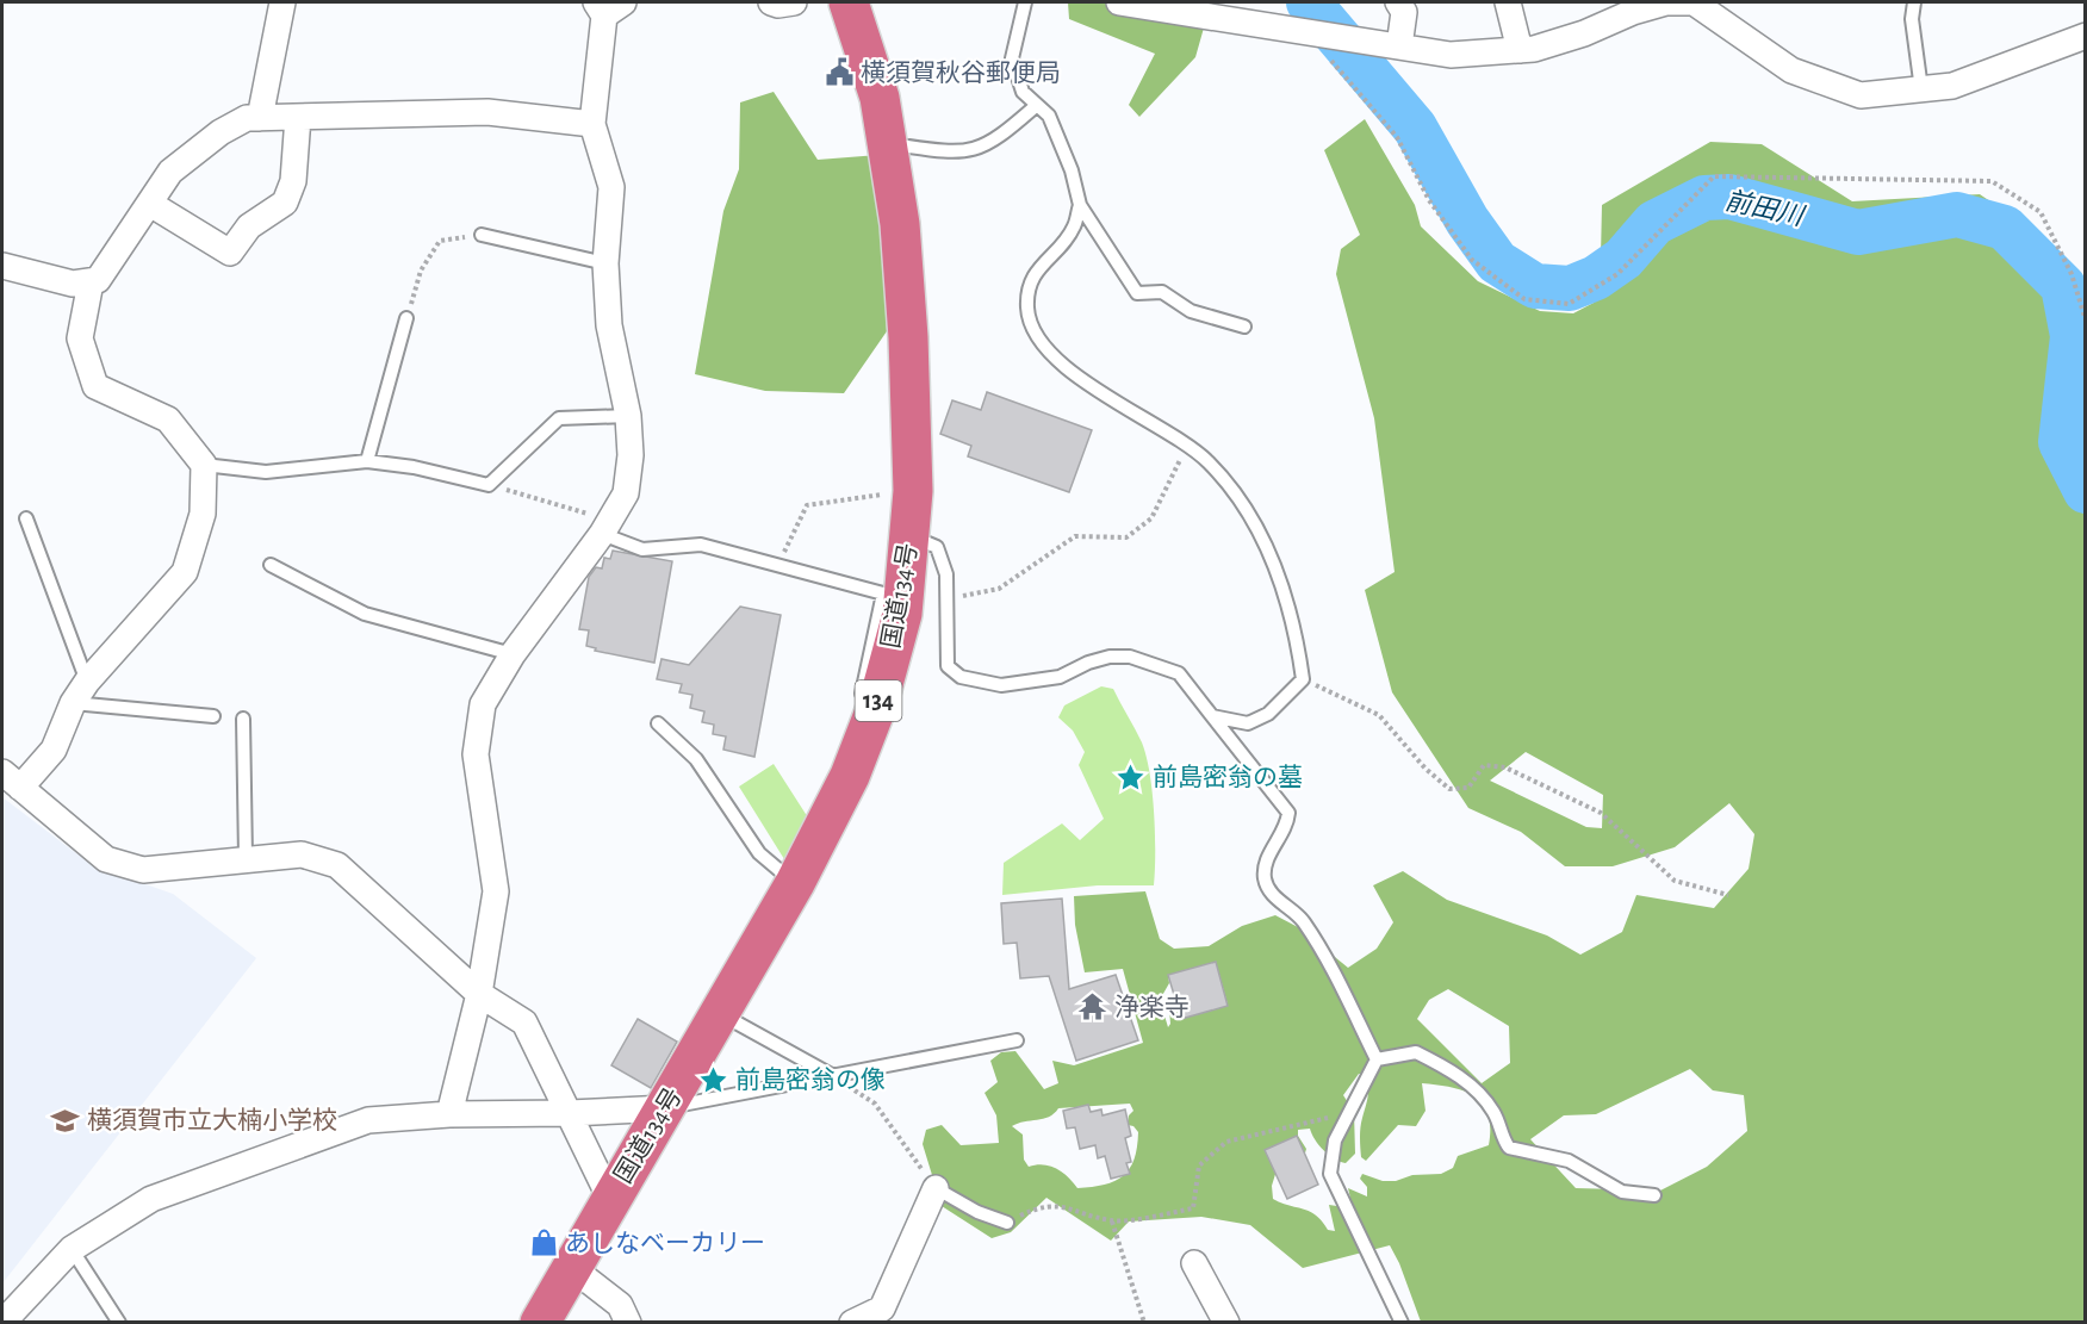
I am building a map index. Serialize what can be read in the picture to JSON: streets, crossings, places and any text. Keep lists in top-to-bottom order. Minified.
{"streets":{"highway":["国道134号","134"]},"water":["前田川"],"places":{"public building":["横須賀秋谷郵便局"],"place":["前島密翁の墓","前島密翁の像"],"temple":["浄楽寺"],"school or university":["横須賀市立大楠小学校"],"shop":["あしなベーカリー"]}}
